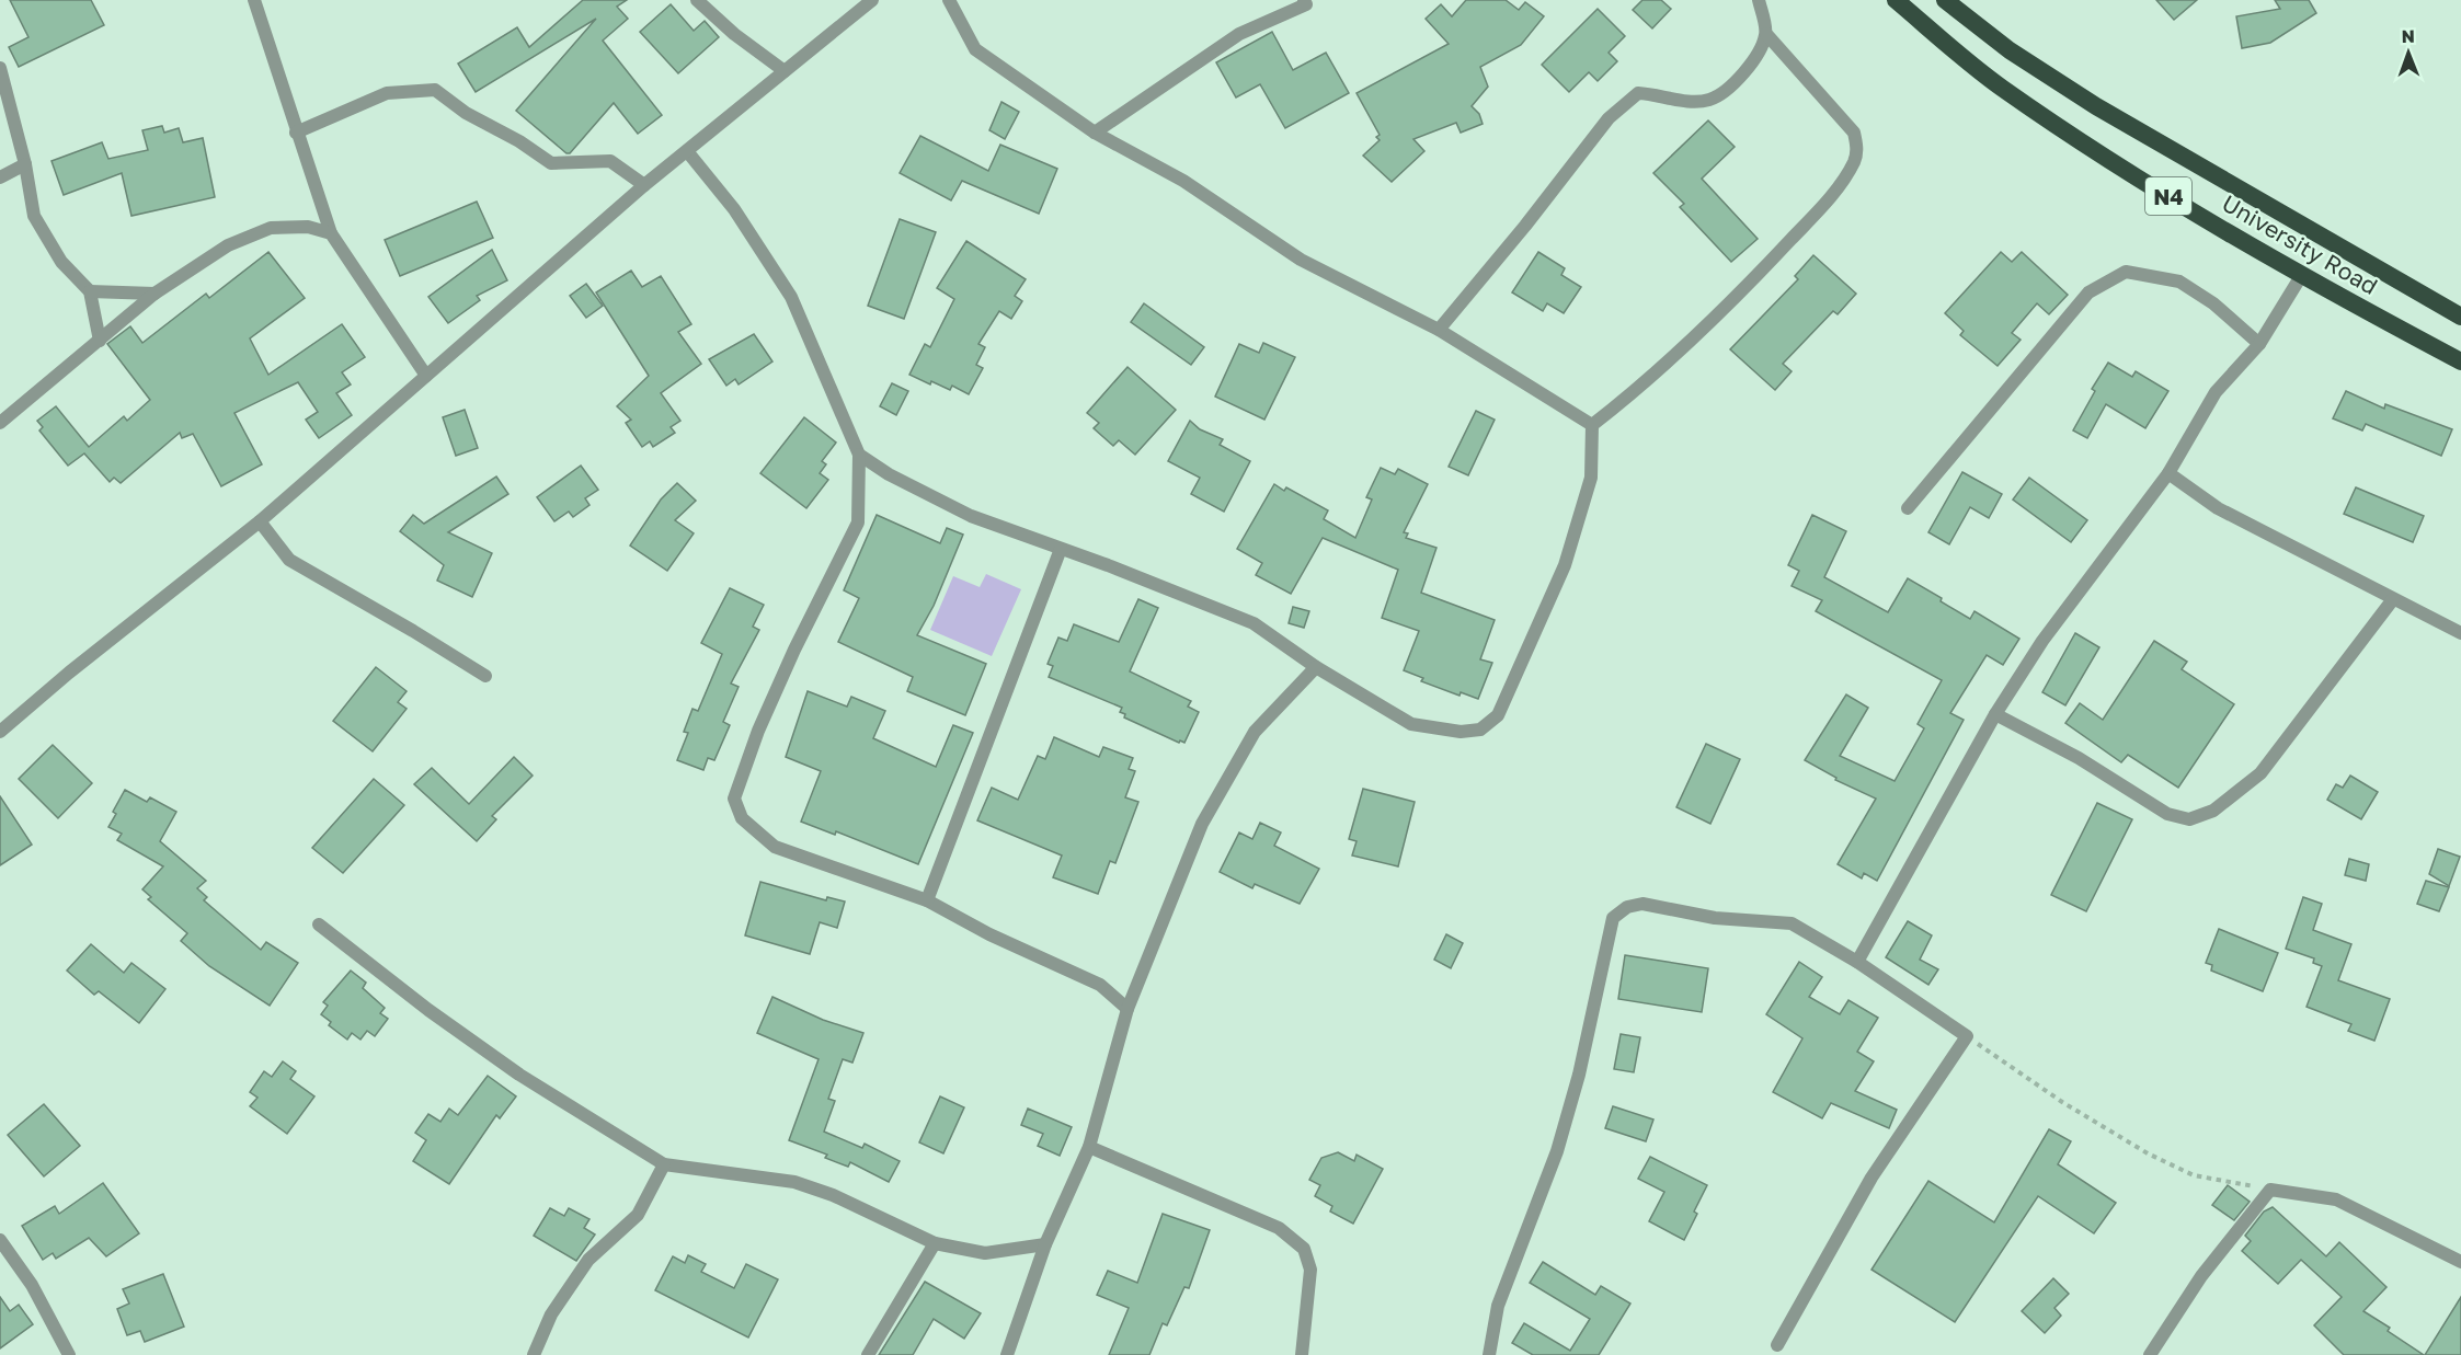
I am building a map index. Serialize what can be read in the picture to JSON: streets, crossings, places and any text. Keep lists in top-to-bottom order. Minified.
{"streets":{"highway":["N4","University Road"]},"north":"top"}
